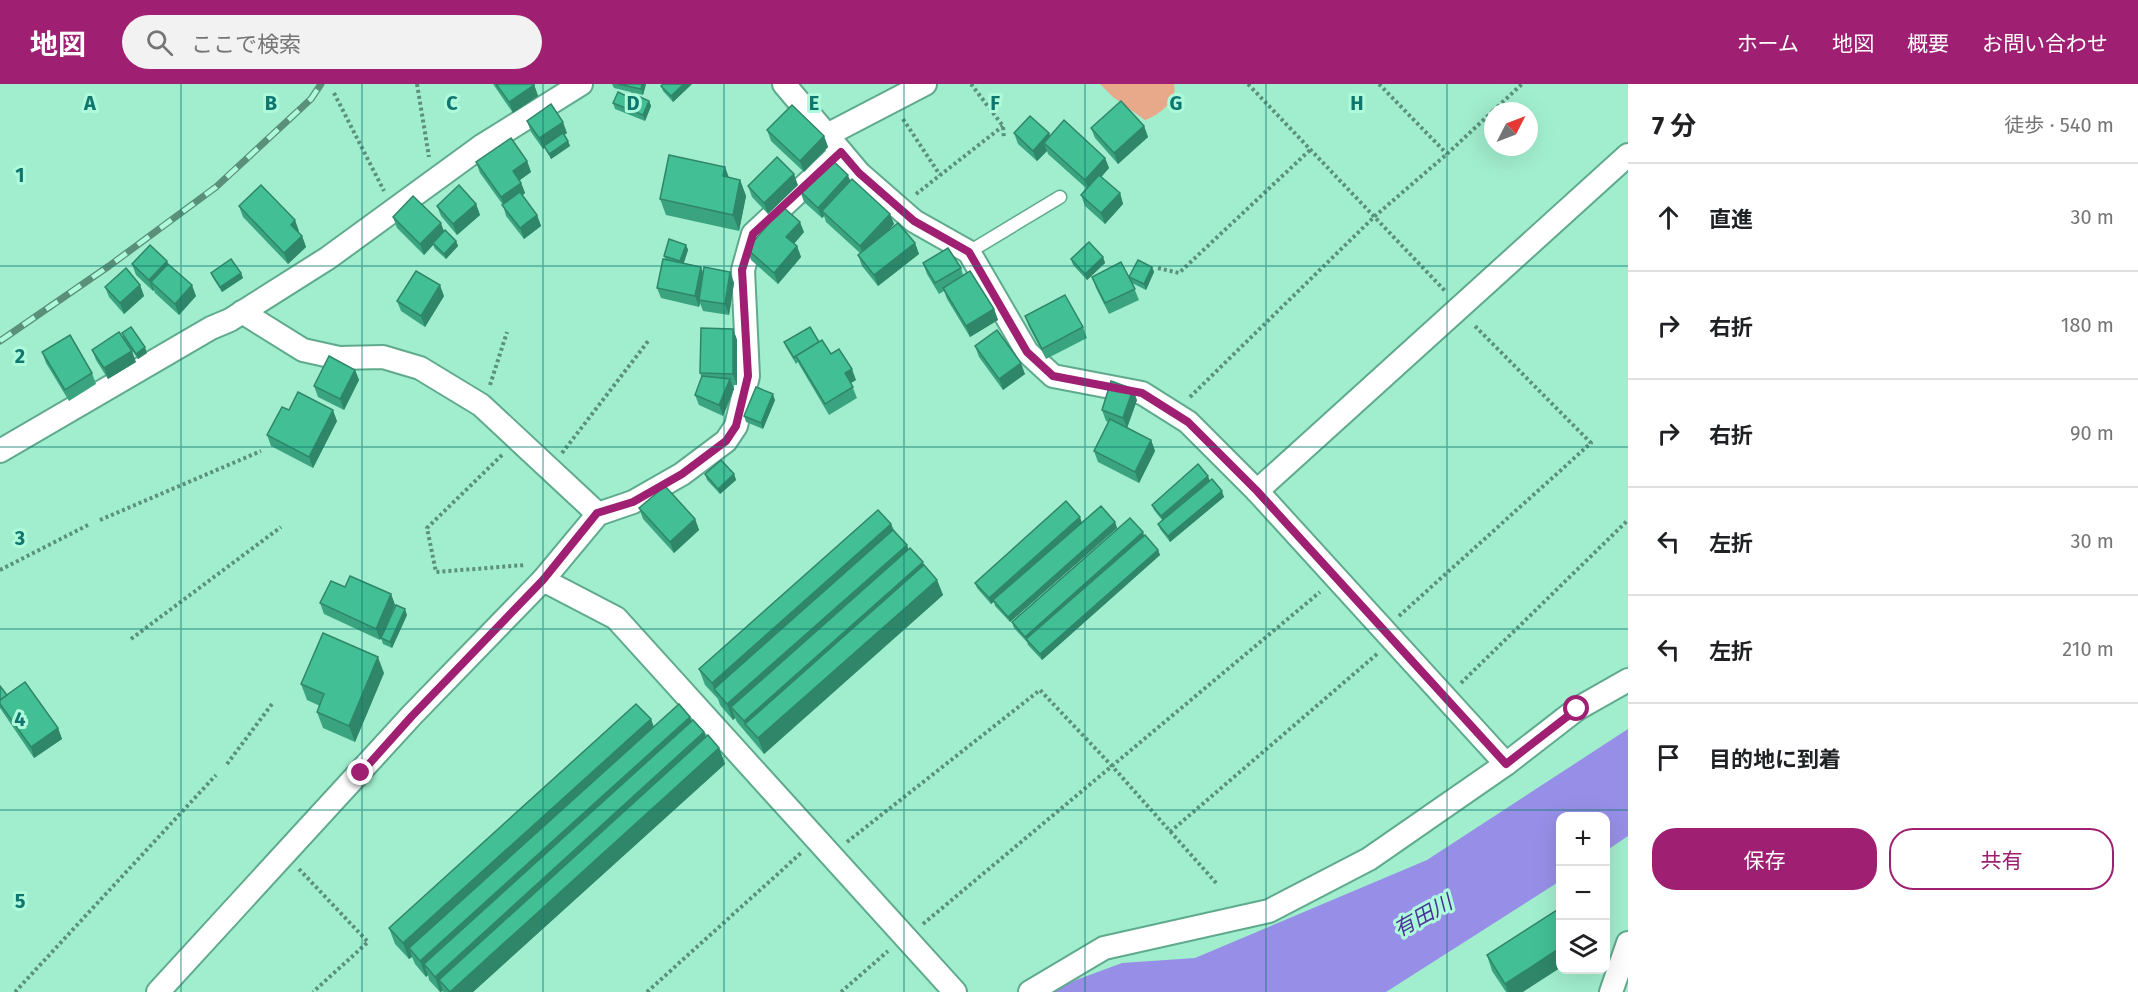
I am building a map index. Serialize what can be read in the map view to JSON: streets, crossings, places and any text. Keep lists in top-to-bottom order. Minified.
{"water":["有田川"],"north":"top right","page":{"header":"地図","search":"ここで検索","nav":["ホーム","地図","概要","お問い合わせ"],"heading":["7 分","徒歩 · 540 m"],"list":[["直進","30 m"],["右折","180 m"],["右折","90 m"],["左折","30 m"],["左折","210 m"],"目的地に到着"],"buttons":["保存","共有"],"map_buttons":["+","−"]},"grid":{"columns":["A","B","C","D","E","F","G","H"],"rows":["1","2","3","4","5"]}}
